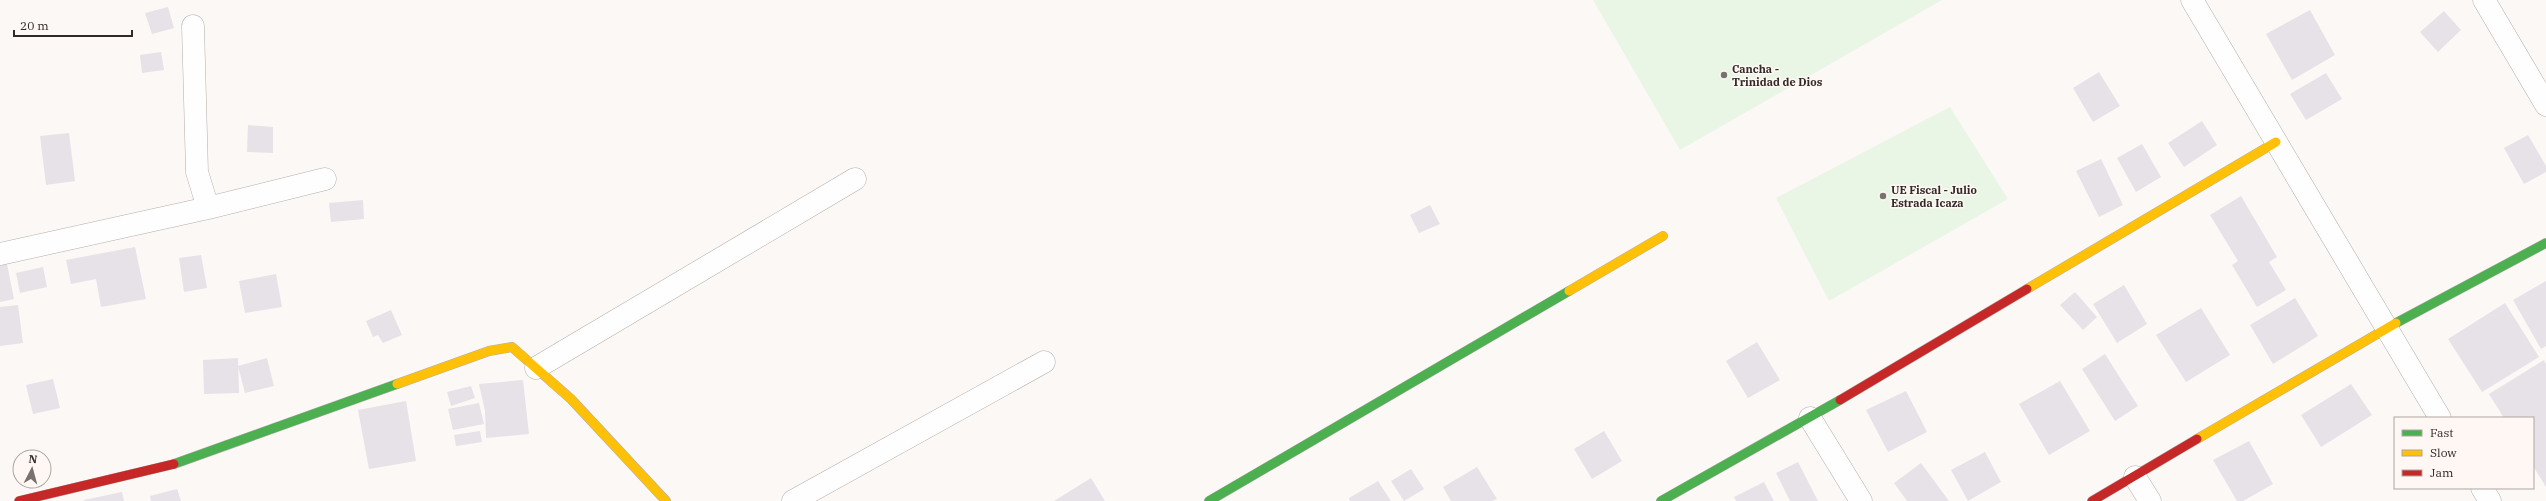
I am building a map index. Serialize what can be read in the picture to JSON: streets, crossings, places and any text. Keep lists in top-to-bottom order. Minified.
{"places":["Cancha - Trinidad de Dios","UE Fiscal - Julio Estrada Icaza"],"legend":["Fast","Slow","Jam"],"scale_bar":"20 m","north":"top"}
